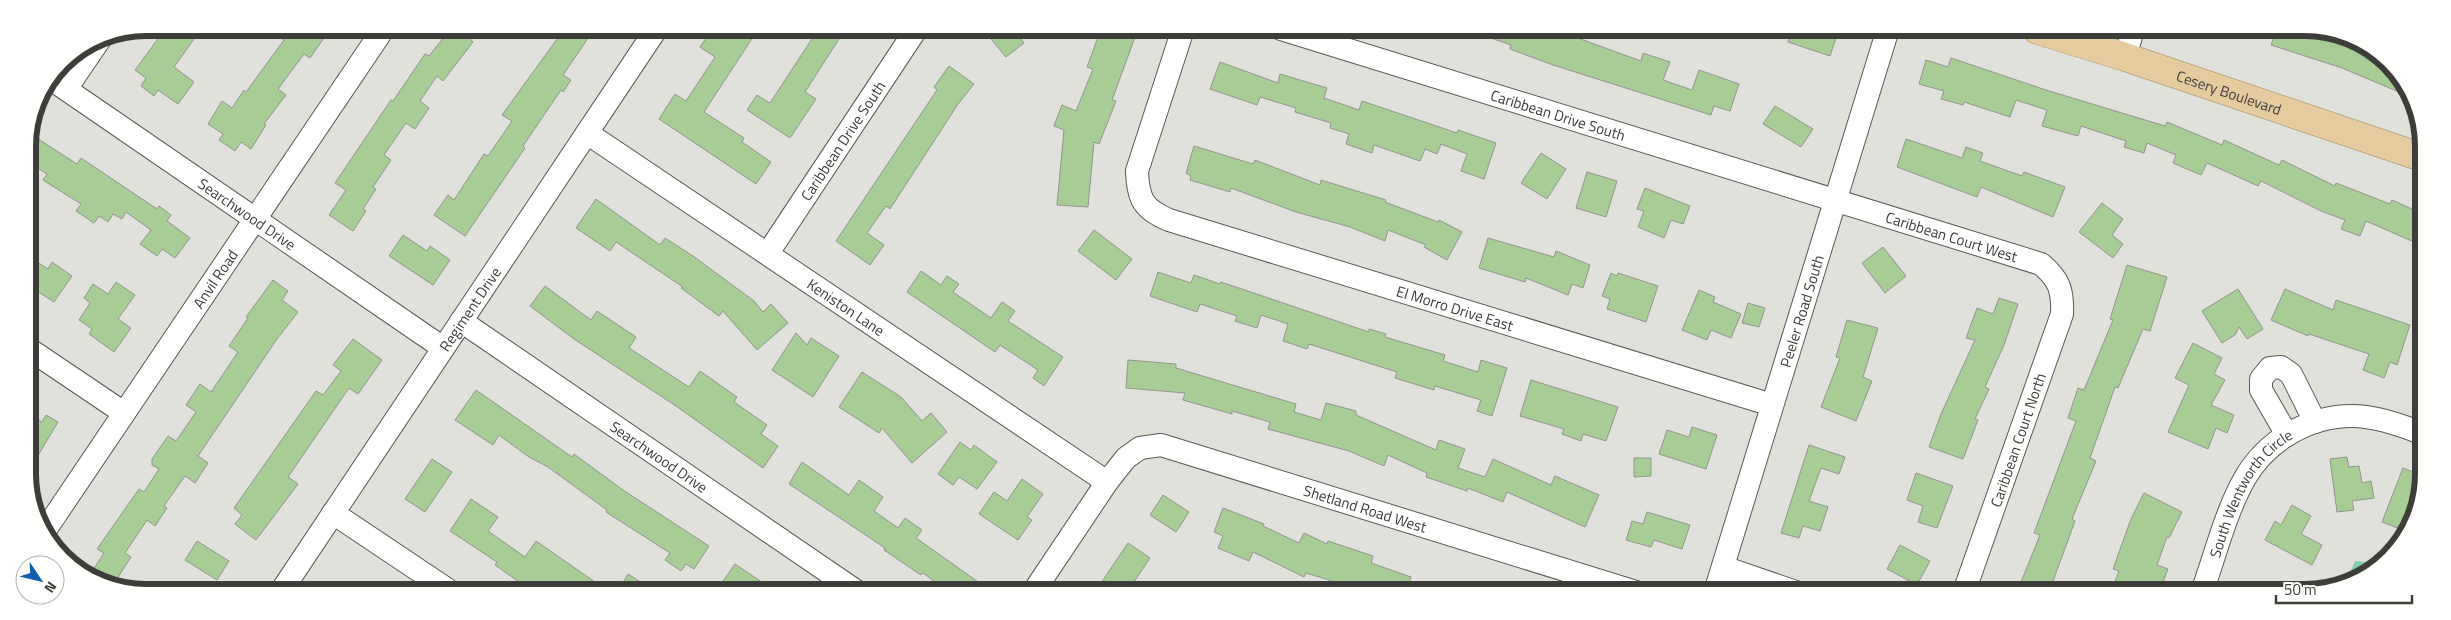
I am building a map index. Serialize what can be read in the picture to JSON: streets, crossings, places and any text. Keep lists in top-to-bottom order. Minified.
{"streets":{"main road":["Cesery Boulevard"],"street":["Caribbean Drive South","Searchwood Drive","Caribbean Court West","Anvil Road","Keniston Lane","El Morro Drive East","Regiment Drive","Peeler Road South","Caribbean Court North","South Wentworth Circle","Shetland Road West"]},"crossings":[["Caribbean Drive South","Caribbean Court West"],["Caribbean Drive South","Keniston Lane"],["Caribbean Drive South","Peeler Road South"],["Searchwood Drive","Anvil Road"],["Searchwood Drive","Regiment Drive"],["Caribbean Court West","Peeler Road South"],["Caribbean Court West","Caribbean Court North"],["Keniston Lane","Regiment Drive"],["Keniston Lane","Shetland Road West"],["El Morro Drive East","Peeler Road South"]],"scale_bar":"50 m","north":"bottom right"}
